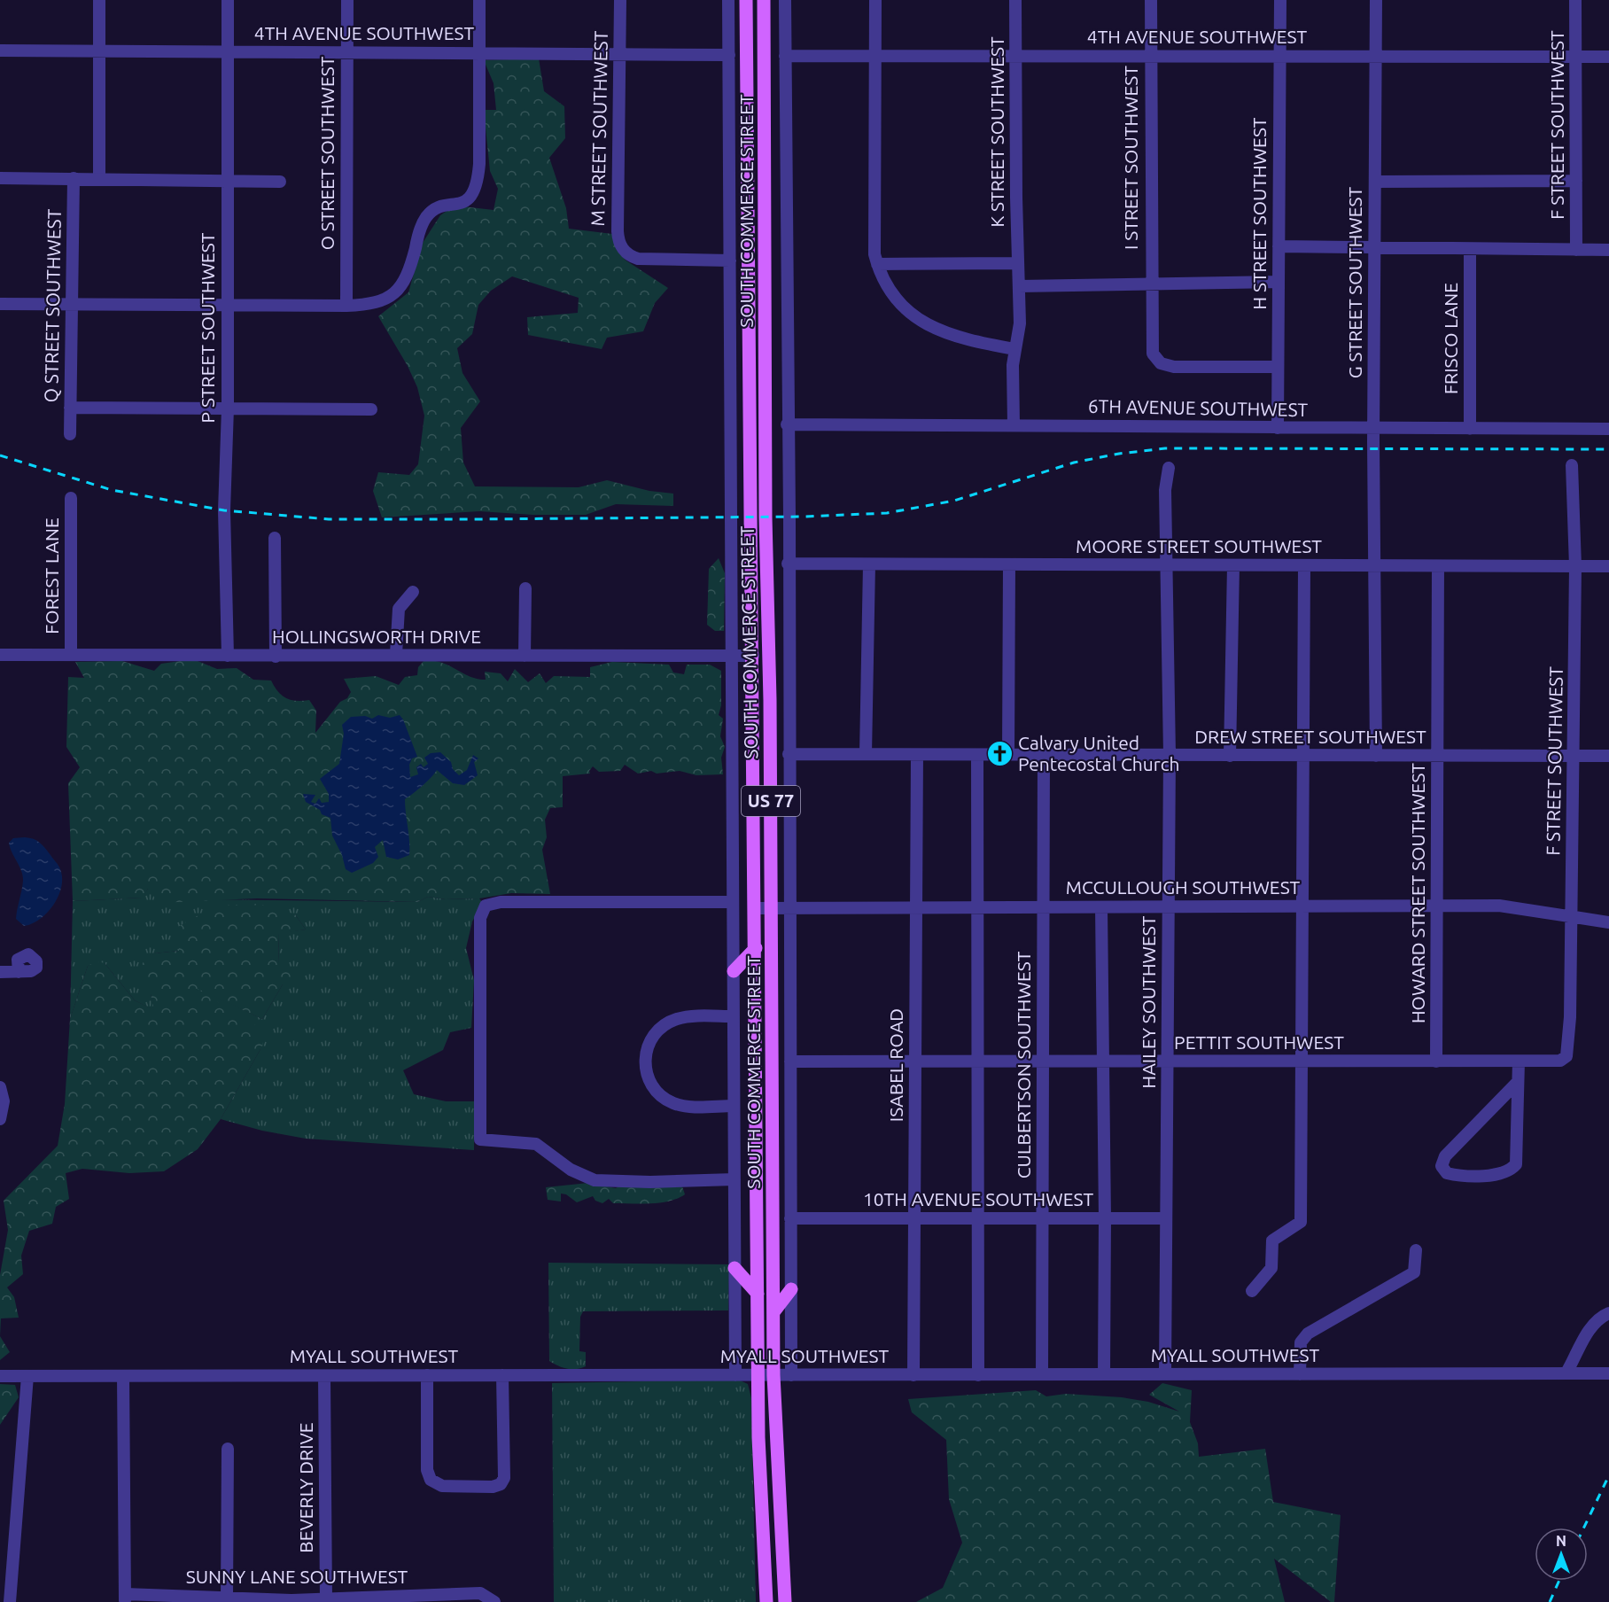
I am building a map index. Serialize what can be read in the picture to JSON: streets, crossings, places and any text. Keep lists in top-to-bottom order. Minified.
{"streets":{"main road":["SOUTH COMMERCE STREET","US 77"],"street":["4TH AVENUE SOUTHWEST","F STREET SOUTHWEST","M STREET SOUTHWEST","K STREET SOUTHWEST","O STREET SOUTHWEST","I STREET SOUTHWEST","H STREET SOUTHWEST","G STREET SOUTHWEST","Q STREET SOUTHWEST","P STREET SOUTHWEST","FRISCO LANE","6TH AVENUE SOUTHWEST","MOORE STREET SOUTHWEST","FOREST LANE","HOLLINGSWORTH DRIVE","DREW STREET SOUTHWEST","MCCULLOUGH SOUTHWEST","HOWARD STREET SOUTHWEST","HAILEY SOUTHWEST","PETTIT SOUTHWEST","ISABEL ROAD","CULBERTSON SOUTHWEST","10TH AVENUE SOUTHWEST","MYALL SOUTHWEST","BEVERLY DRIVE","SUNNY LANE SOUTHWEST"]},"crossings":[["4TH AVENUE SOUTHWEST","F STREET SOUTHWEST"],["4TH AVENUE SOUTHWEST","M STREET SOUTHWEST"],["4TH AVENUE SOUTHWEST","K STREET SOUTHWEST"],["4TH AVENUE SOUTHWEST","O STREET SOUTHWEST"],["4TH AVENUE SOUTHWEST","I STREET SOUTHWEST"],["4TH AVENUE SOUTHWEST","H STREET SOUTHWEST"],["4TH AVENUE SOUTHWEST","G STREET SOUTHWEST"],["4TH AVENUE SOUTHWEST","P STREET SOUTHWEST"],["F STREET SOUTHWEST","MOORE STREET SOUTHWEST"],["F STREET SOUTHWEST","DREW STREET SOUTHWEST"],["F STREET SOUTHWEST","MCCULLOUGH SOUTHWEST"],["F STREET SOUTHWEST","PETTIT SOUTHWEST"],["I STREET SOUTHWEST","H STREET SOUTHWEST"],["SOUTH COMMERCE STREET","HOLLINGSWORTH DRIVE"],["SOUTH COMMERCE STREET","MCCULLOUGH SOUTHWEST"],["SOUTH COMMERCE STREET","MYALL SOUTHWEST"],["H STREET SOUTHWEST","6TH AVENUE SOUTHWEST"],["G STREET SOUTHWEST","6TH AVENUE SOUTHWEST"],["G STREET SOUTHWEST","MOORE STREET SOUTHWEST"],["G STREET SOUTHWEST","DREW STREET SOUTHWEST"],["P STREET SOUTHWEST","HOLLINGSWORTH DRIVE"],["FRISCO LANE","6TH AVENUE SOUTHWEST"],["MOORE STREET SOUTHWEST","HOWARD STREET SOUTHWEST"],["MOORE STREET SOUTHWEST","HAILEY SOUTHWEST"],["FOREST LANE","HOLLINGSWORTH DRIVE"],["DREW STREET SOUTHWEST","HOWARD STREET SOUTHWEST"],["DREW STREET SOUTHWEST","HAILEY SOUTHWEST"],["DREW STREET SOUTHWEST","ISABEL ROAD"],["DREW STREET SOUTHWEST","CULBERTSON SOUTHWEST"],["MCCULLOUGH SOUTHWEST","HOWARD STREET SOUTHWEST"],["MCCULLOUGH SOUTHWEST","HAILEY SOUTHWEST"],["MCCULLOUGH SOUTHWEST","ISABEL ROAD"],["MCCULLOUGH SOUTHWEST","CULBERTSON SOUTHWEST"],["HOWARD STREET SOUTHWEST","PETTIT SOUTHWEST"],["HAILEY SOUTHWEST","PETTIT SOUTHWEST"],["HAILEY SOUTHWEST","10TH AVENUE SOUTHWEST"],["HAILEY SOUTHWEST","MYALL SOUTHWEST"],["PETTIT SOUTHWEST","ISABEL ROAD"],["PETTIT SOUTHWEST","CULBERTSON SOUTHWEST"],["ISABEL ROAD","10TH AVENUE SOUTHWEST"],["ISABEL ROAD","MYALL SOUTHWEST"],["CULBERTSON SOUTHWEST","10TH AVENUE SOUTHWEST"],["CULBERTSON SOUTHWEST","MYALL SOUTHWEST"],["MYALL SOUTHWEST","BEVERLY DRIVE"],["BEVERLY DRIVE","SUNNY LANE SOUTHWEST"]],"places":{"church":["Calvary United Pentecostal Church"]},"north":"top"}
